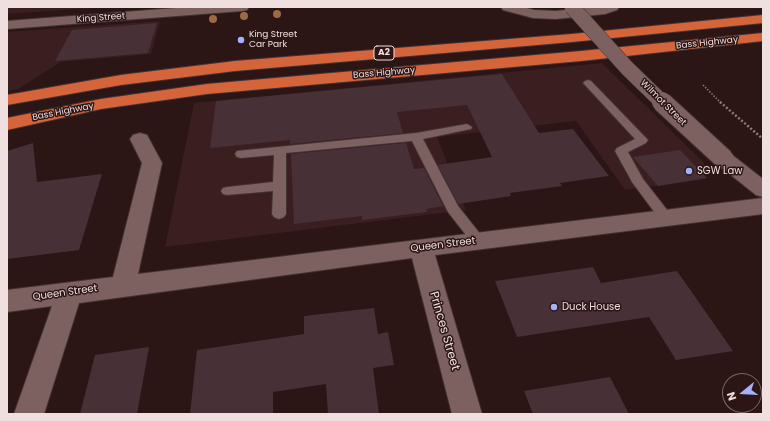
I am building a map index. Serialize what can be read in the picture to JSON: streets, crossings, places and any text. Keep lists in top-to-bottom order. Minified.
{"streets":{"highway":["Bass Highway","A2"],"street":["King Street","Wilmot Street","Queen Street","Princes Street"]},"crossings":[["Queen Street","Princes Street"]],"places":["King Street Car Park","SGW Law","Duck House"],"north":"left"}
